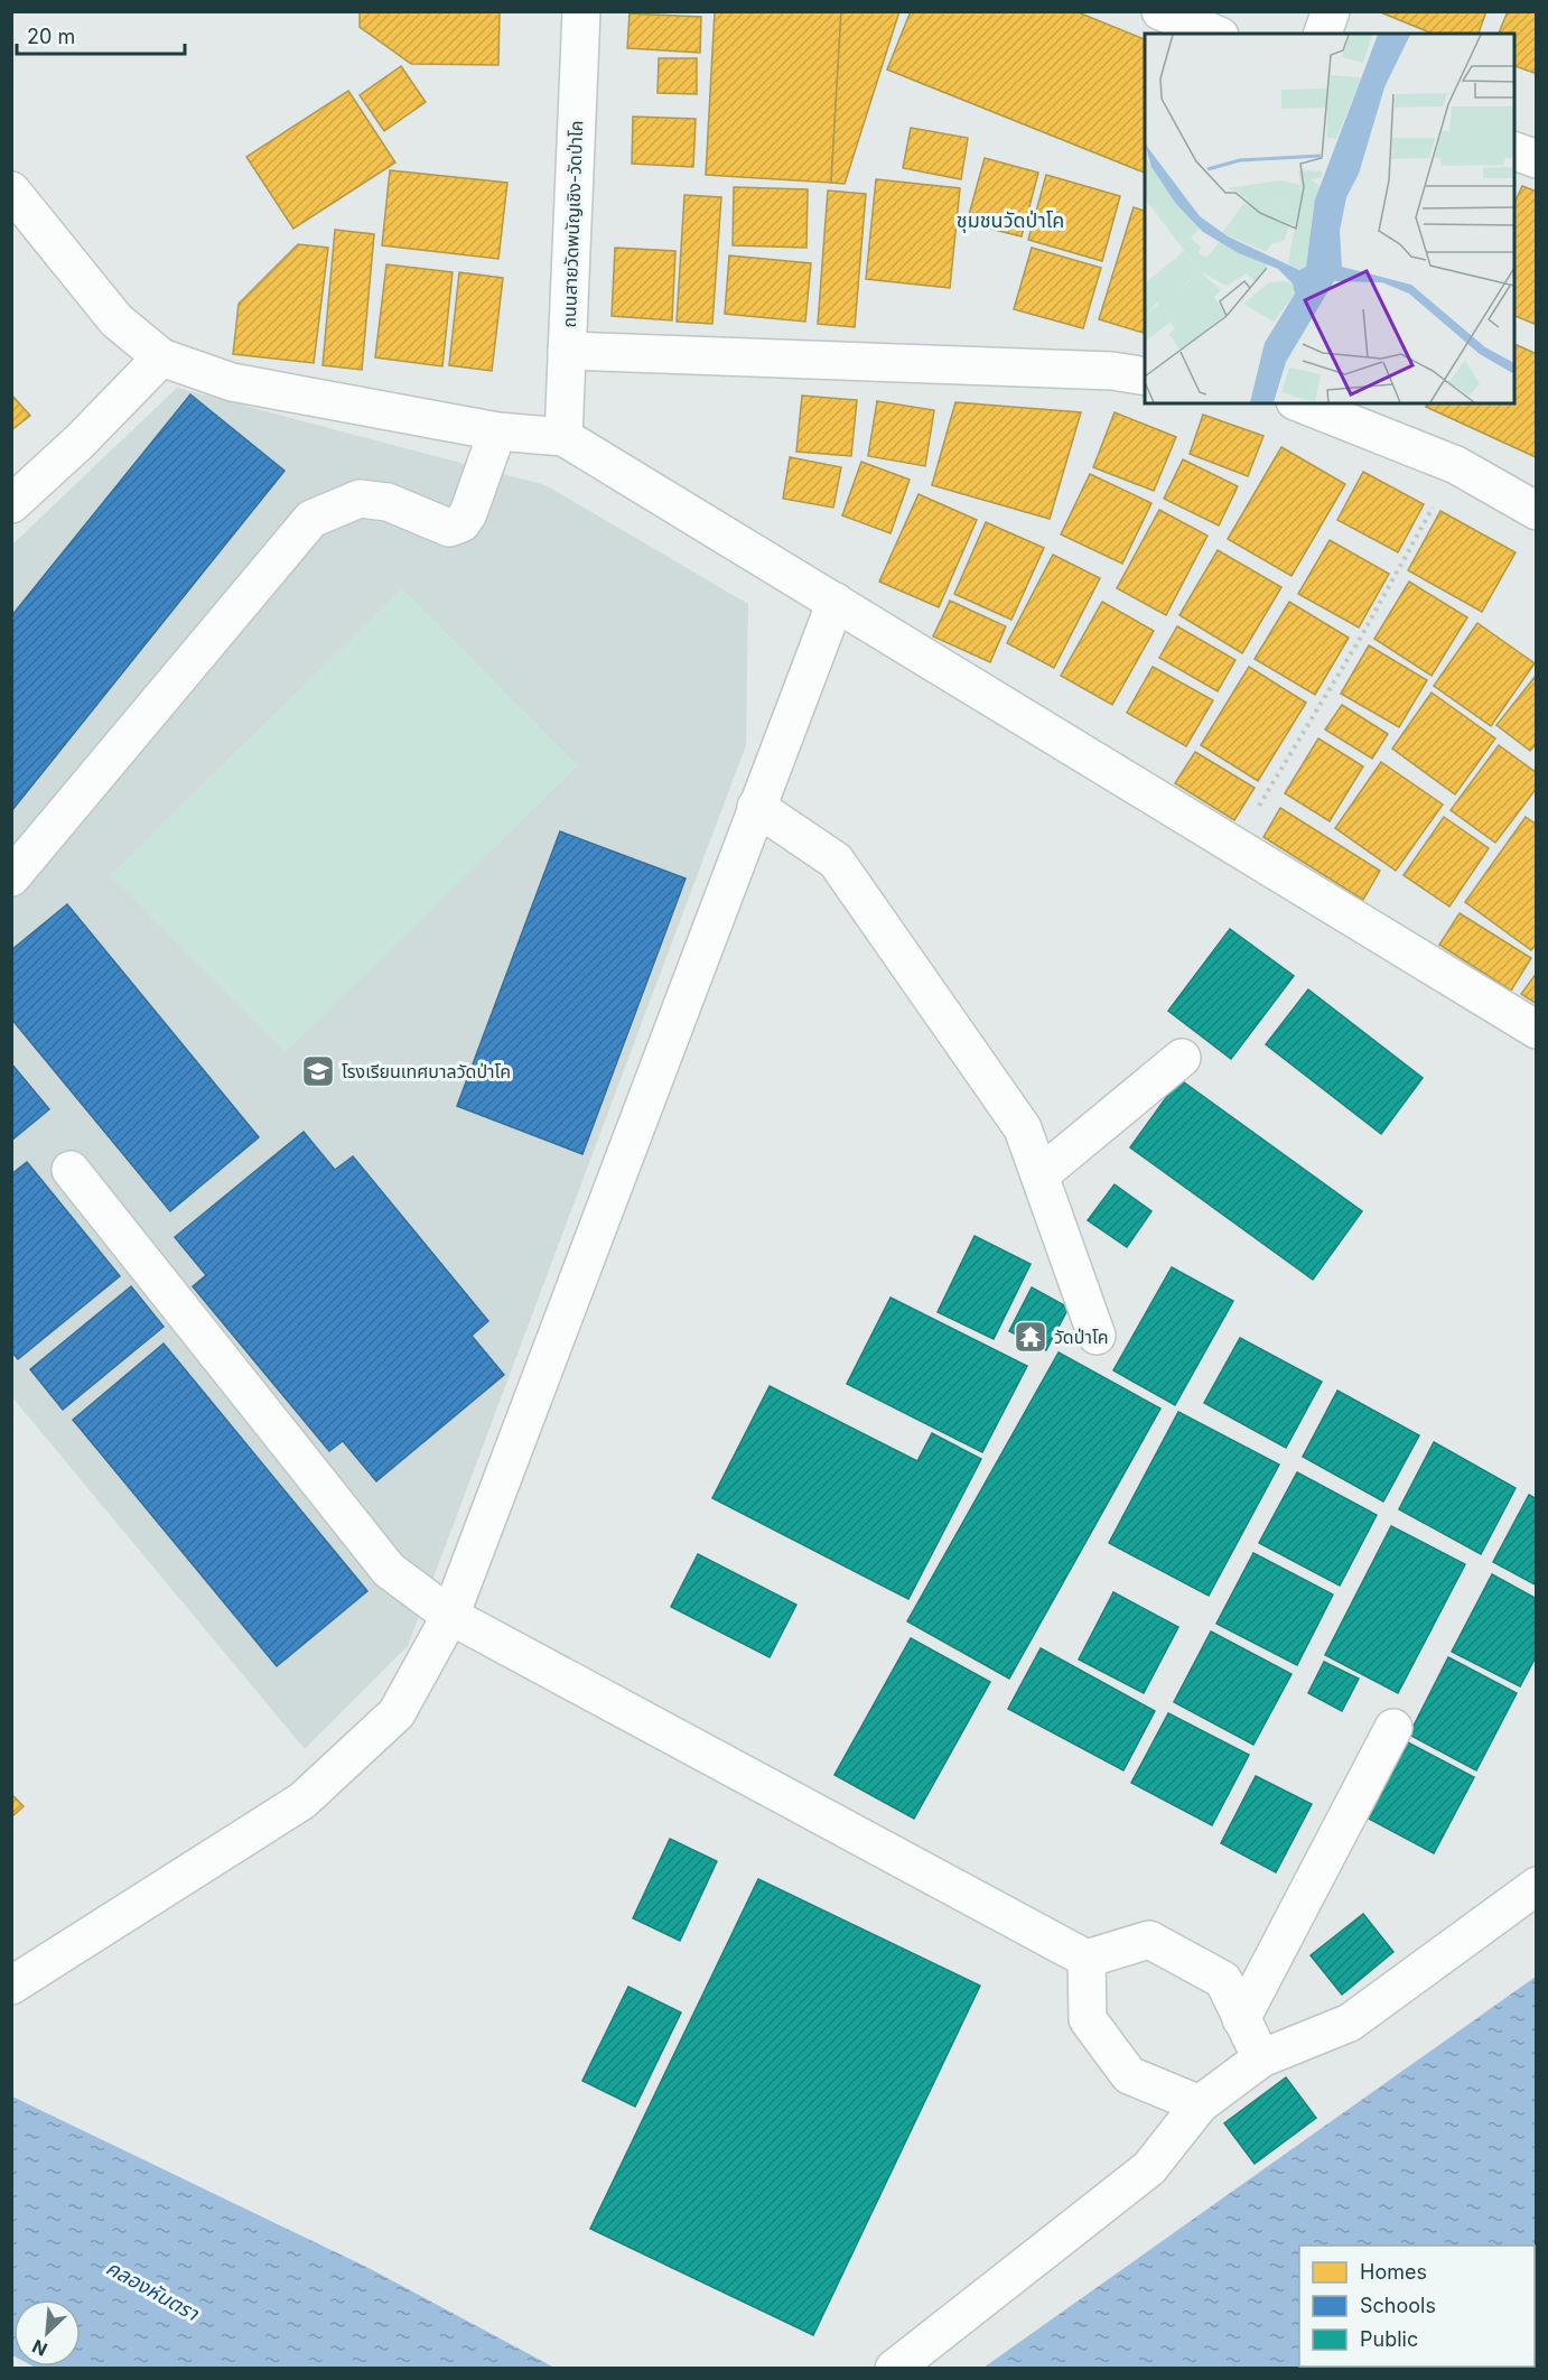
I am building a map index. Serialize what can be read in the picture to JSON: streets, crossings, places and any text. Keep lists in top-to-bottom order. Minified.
{"streets":{"street":["ถนนสายวัดพนัญเชิง-วัดป่าโค"]},"districts":["ชุมชนวัดป่าโค"],"water":["คลองหันตรา"],"places":{"school or university":["โรงเรียนเทศบาลวัดป่าโค"],"temple":["วัดป่าโค"]},"legend":["Homes","Schools","Public"],"scale_bar":"20 m","north":"bottom left"}
